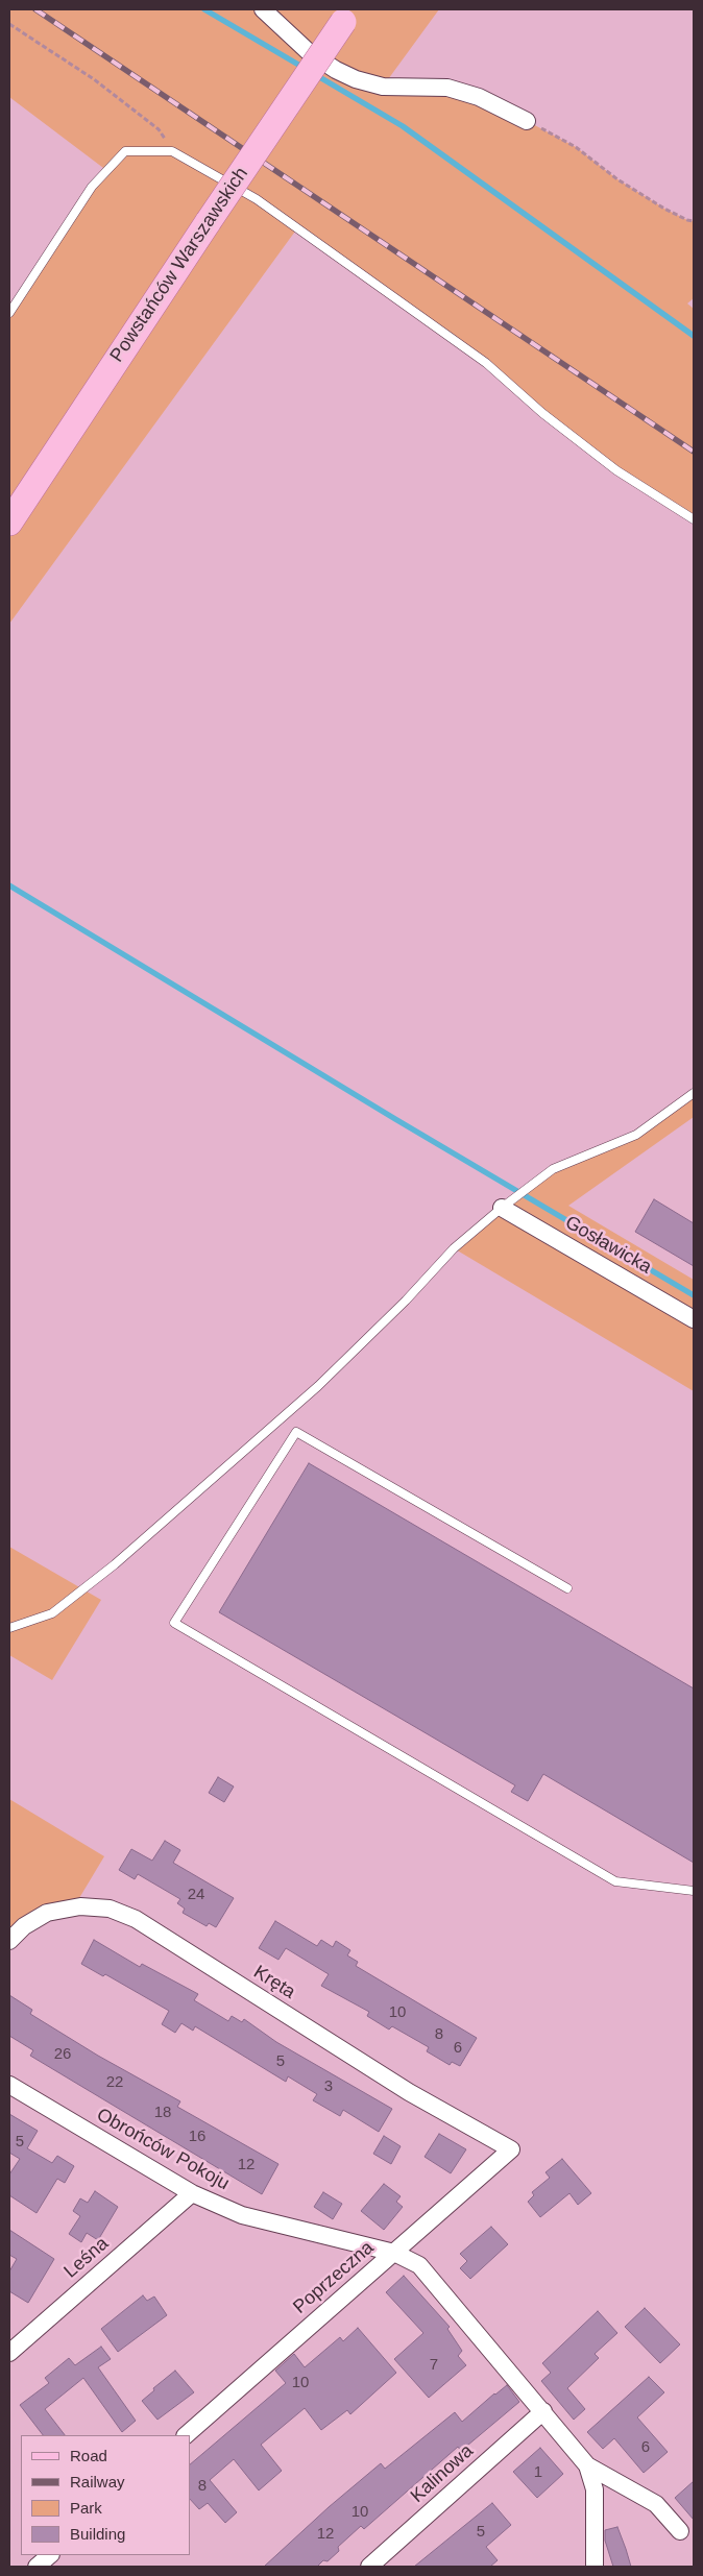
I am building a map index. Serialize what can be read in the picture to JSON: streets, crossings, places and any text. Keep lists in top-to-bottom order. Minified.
{"streets":{"main road":["Powstańców Warszawskich"],"street":["Gosławicka","Kręta","Obrońców Pokoju","Leśna","Poprzeczna","Kalinowa"]},"crossings":[["Kręta","Poprzeczna"],["Obrońców Pokoju","Leśna"],["Obrońców Pokoju","Poprzeczna"],["Obrońców Pokoju","Kalinowa"]],"house_numbers":["24","10","8","6","26","5","22","3","18","16","5","12","7","10","6","1","8","10","5","12"],"legend":["Road","Railway","Park","Building"]}
